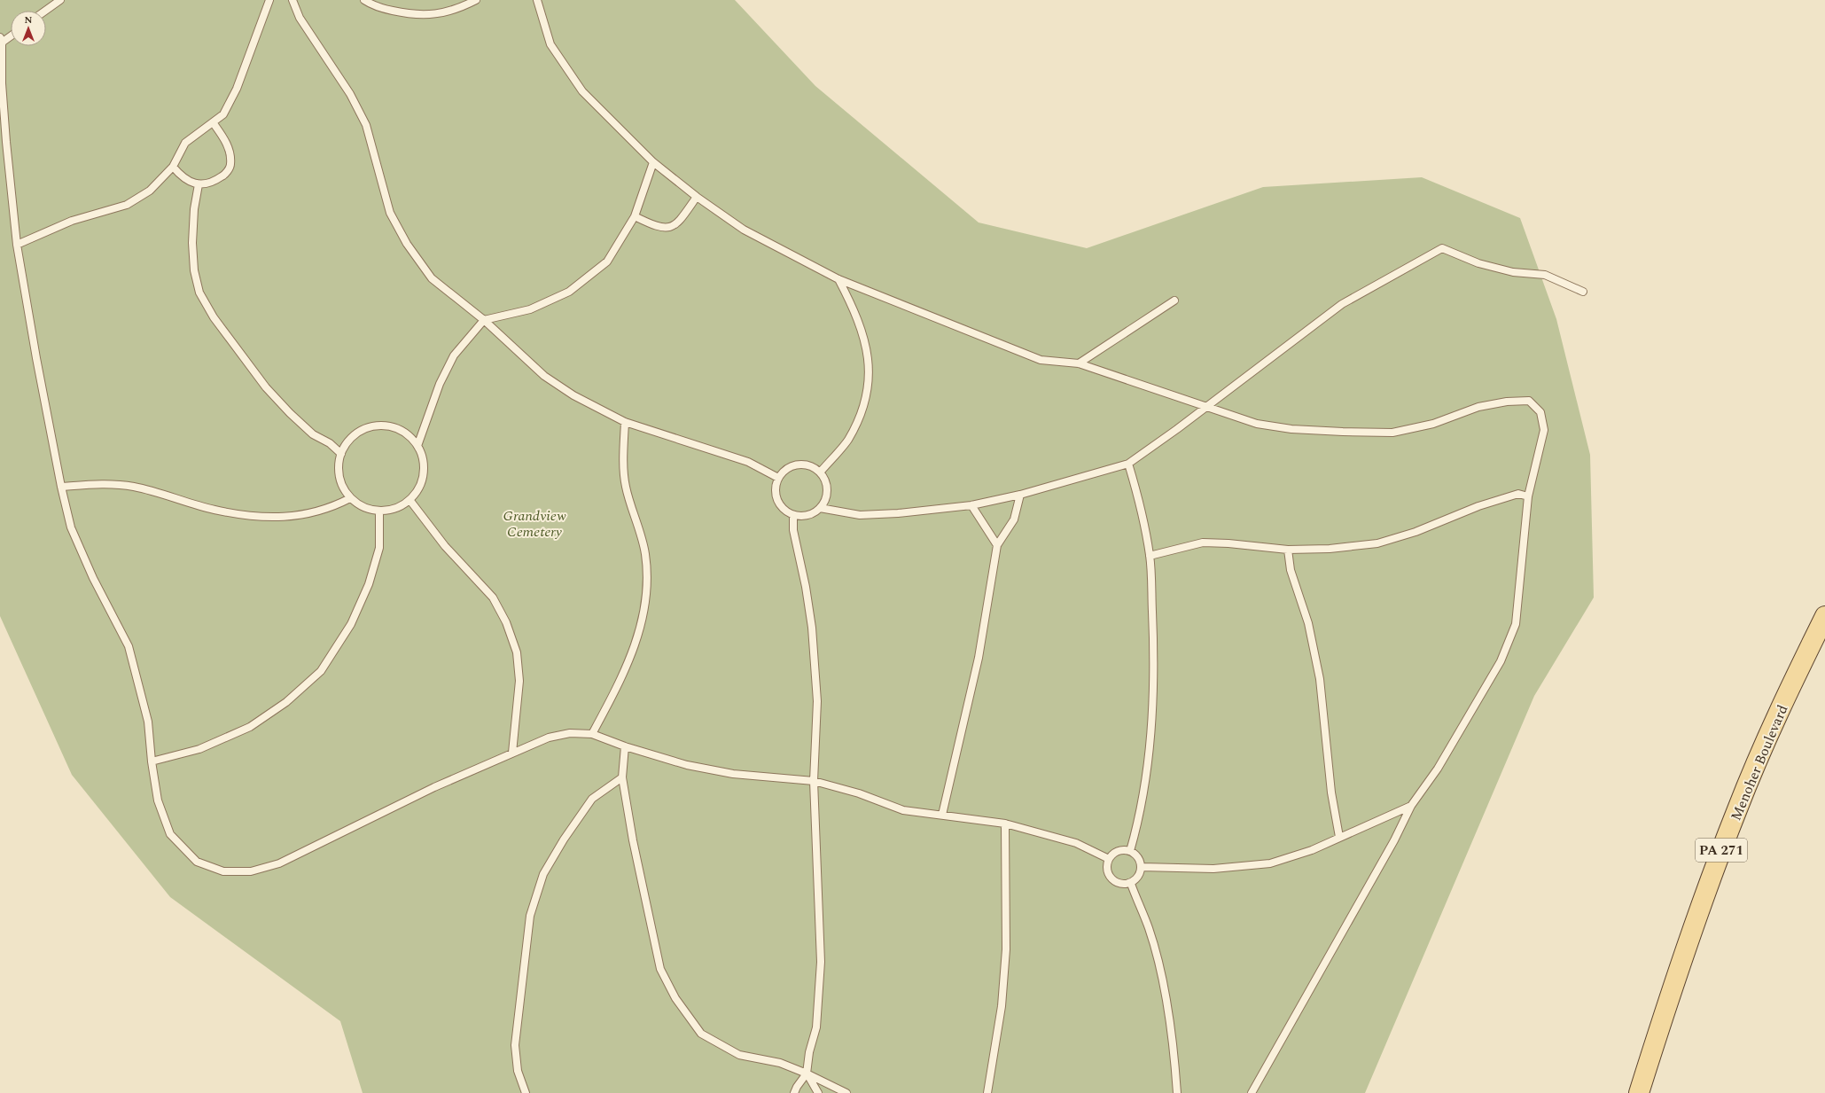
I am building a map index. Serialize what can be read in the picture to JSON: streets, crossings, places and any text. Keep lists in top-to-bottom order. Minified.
{"streets":{"main road":["Menoher Boulevard","PA 271"]},"parks":["Grandview Cemetery"],"north":"top"}
